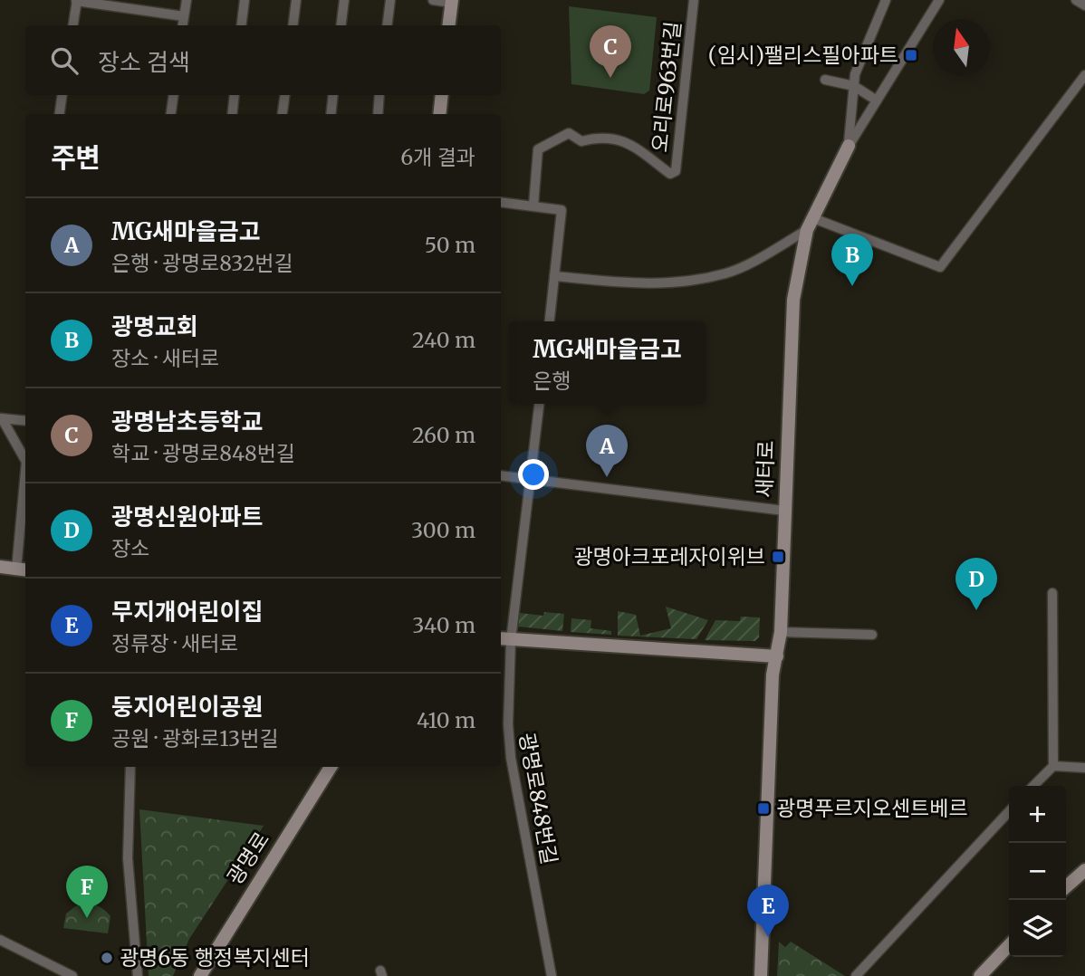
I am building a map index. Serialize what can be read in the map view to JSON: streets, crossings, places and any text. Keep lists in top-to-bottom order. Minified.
{"streets":{"street":["오리로963번길","새터로","광명로848번길","광명로"]},"places":{"transit":["(임시)팰리스필아파트","광명아크포레자이위브","광명푸르지오센트베르"],"other":["광명6동 행정복지센터"]},"north":"top","page":{"pins":["C","B","A","D","F","E"],"search":"장소 검색","heading":["주변","6개 결과"],"list":[{"mark":"A","name":"MG새마을금고","note":"은행 · 광명로832번길","value":"50 m"},{"mark":"B","name":"광명교회","note":"장소 · 새터로","value":"240 m"},{"mark":"C","name":"광명남초등학교","note":"학교 · 광명로848번길","value":"260 m"},{"mark":"D","name":"광명신원아파트","note":"장소","value":"300 m"},{"mark":"E","name":"무지개어린이집","note":"정류장 · 새터로","value":"340 m"},{"mark":"F","name":"둥지어린이공원","note":"공원 · 광화로13번길","value":"410 m"}],"popup":["MG새마을금고","은행"],"map_buttons":["+","−"]}}
